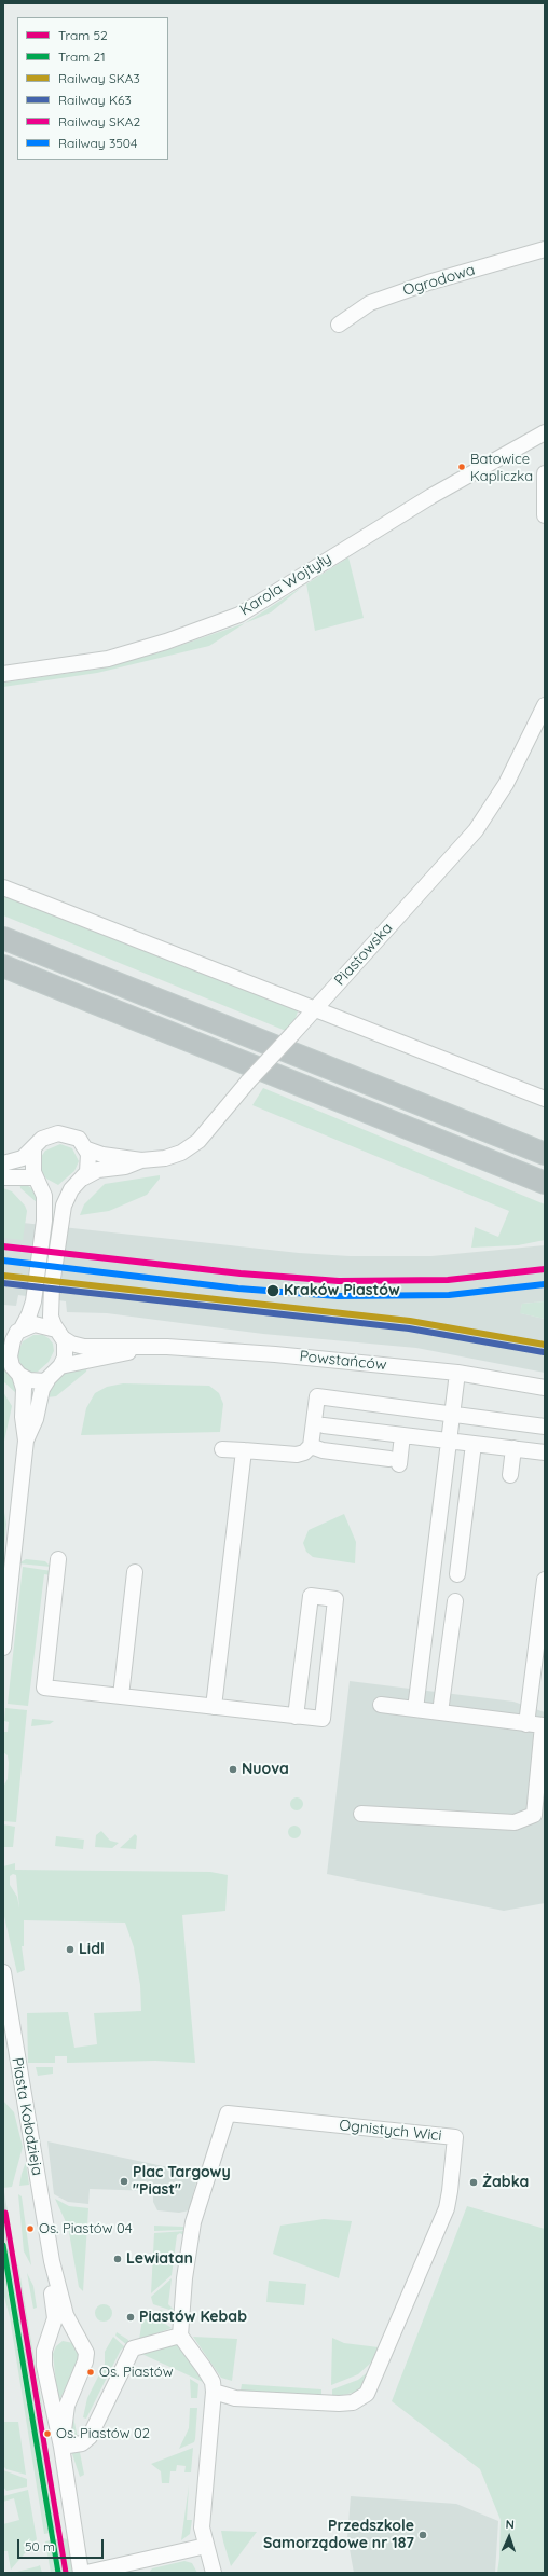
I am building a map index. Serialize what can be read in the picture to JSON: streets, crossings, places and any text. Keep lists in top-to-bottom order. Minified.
{"streets":{"street":["Ogrodowa","Karola Wojtyły","Piastowska","Powstańców","Piasta Kołodzieja","Ognistych Wici"]},"places":["Batowice Kapliczka","Kraków Piastów","Nuova","Lidl","Plac Targowy \"Piast\"","Żabka","Os. Piastów 04","Lewiatan","Piastów Kebab","Os. Piastów","Os. Piastów 02","Przedszkole Samorządowe nr 187"],"lines":["rail line SKA2","rail line 3504","rail line SKA3","rail line K63","tram line 52","tram line 21"],"legend":["Tram 52","Tram 21","Railway SKA3","Railway K63","Railway SKA2","Railway 3504"],"scale_bar":"50 m","north":"top"}
